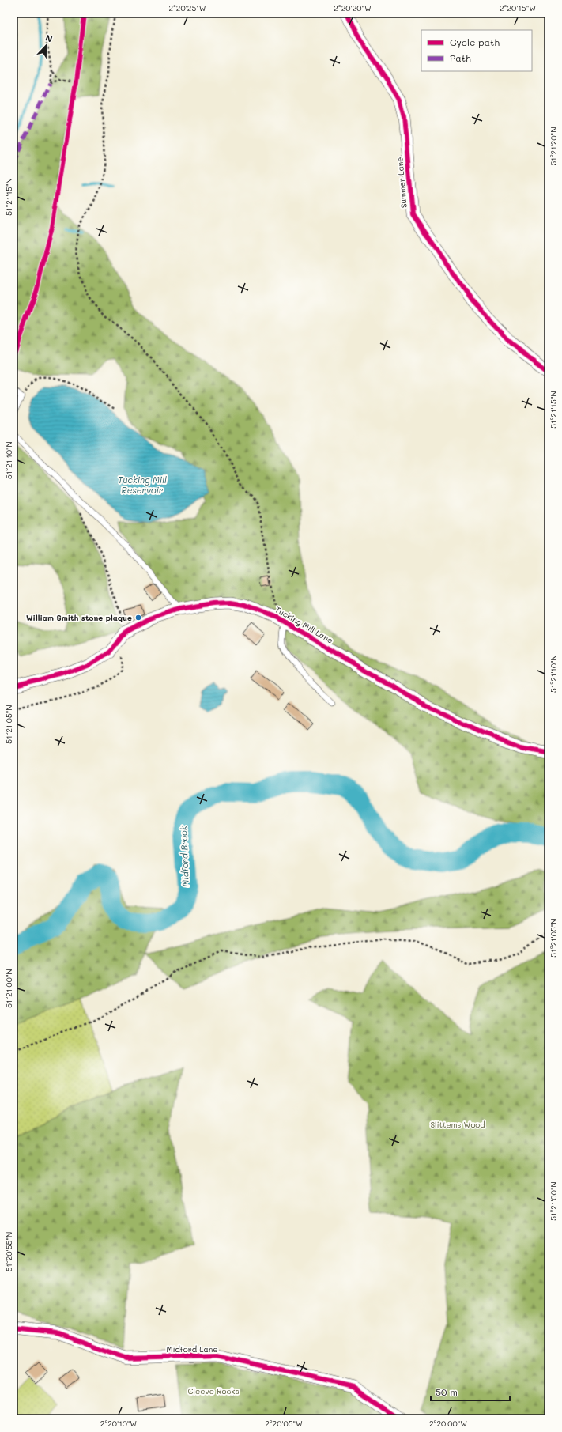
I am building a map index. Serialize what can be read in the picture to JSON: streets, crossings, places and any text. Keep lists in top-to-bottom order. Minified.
{"streets":{"street":["Summer Lane","Tucking Mill Lane","Midford Lane"]},"water":["Tucking Mill Reservoir","Midford Brook"],"parks":["Slittems Wood","Cleeve Rocks"],"places":["William Smith stone plaque"],"legend":["Cycle path","Path"],"scale_bar":"50 m","north":"top","coordinates":["2°20'25\"W","2°20'20\"W","2°20'15\"W","51°21'20\"N","51°21'15\"N","51°21'10\"N","51°21'05\"N","51°21'00\"N","51°20'55\"N","2°20'10\"W","2°20'05\"W","2°20'00\"W"]}
